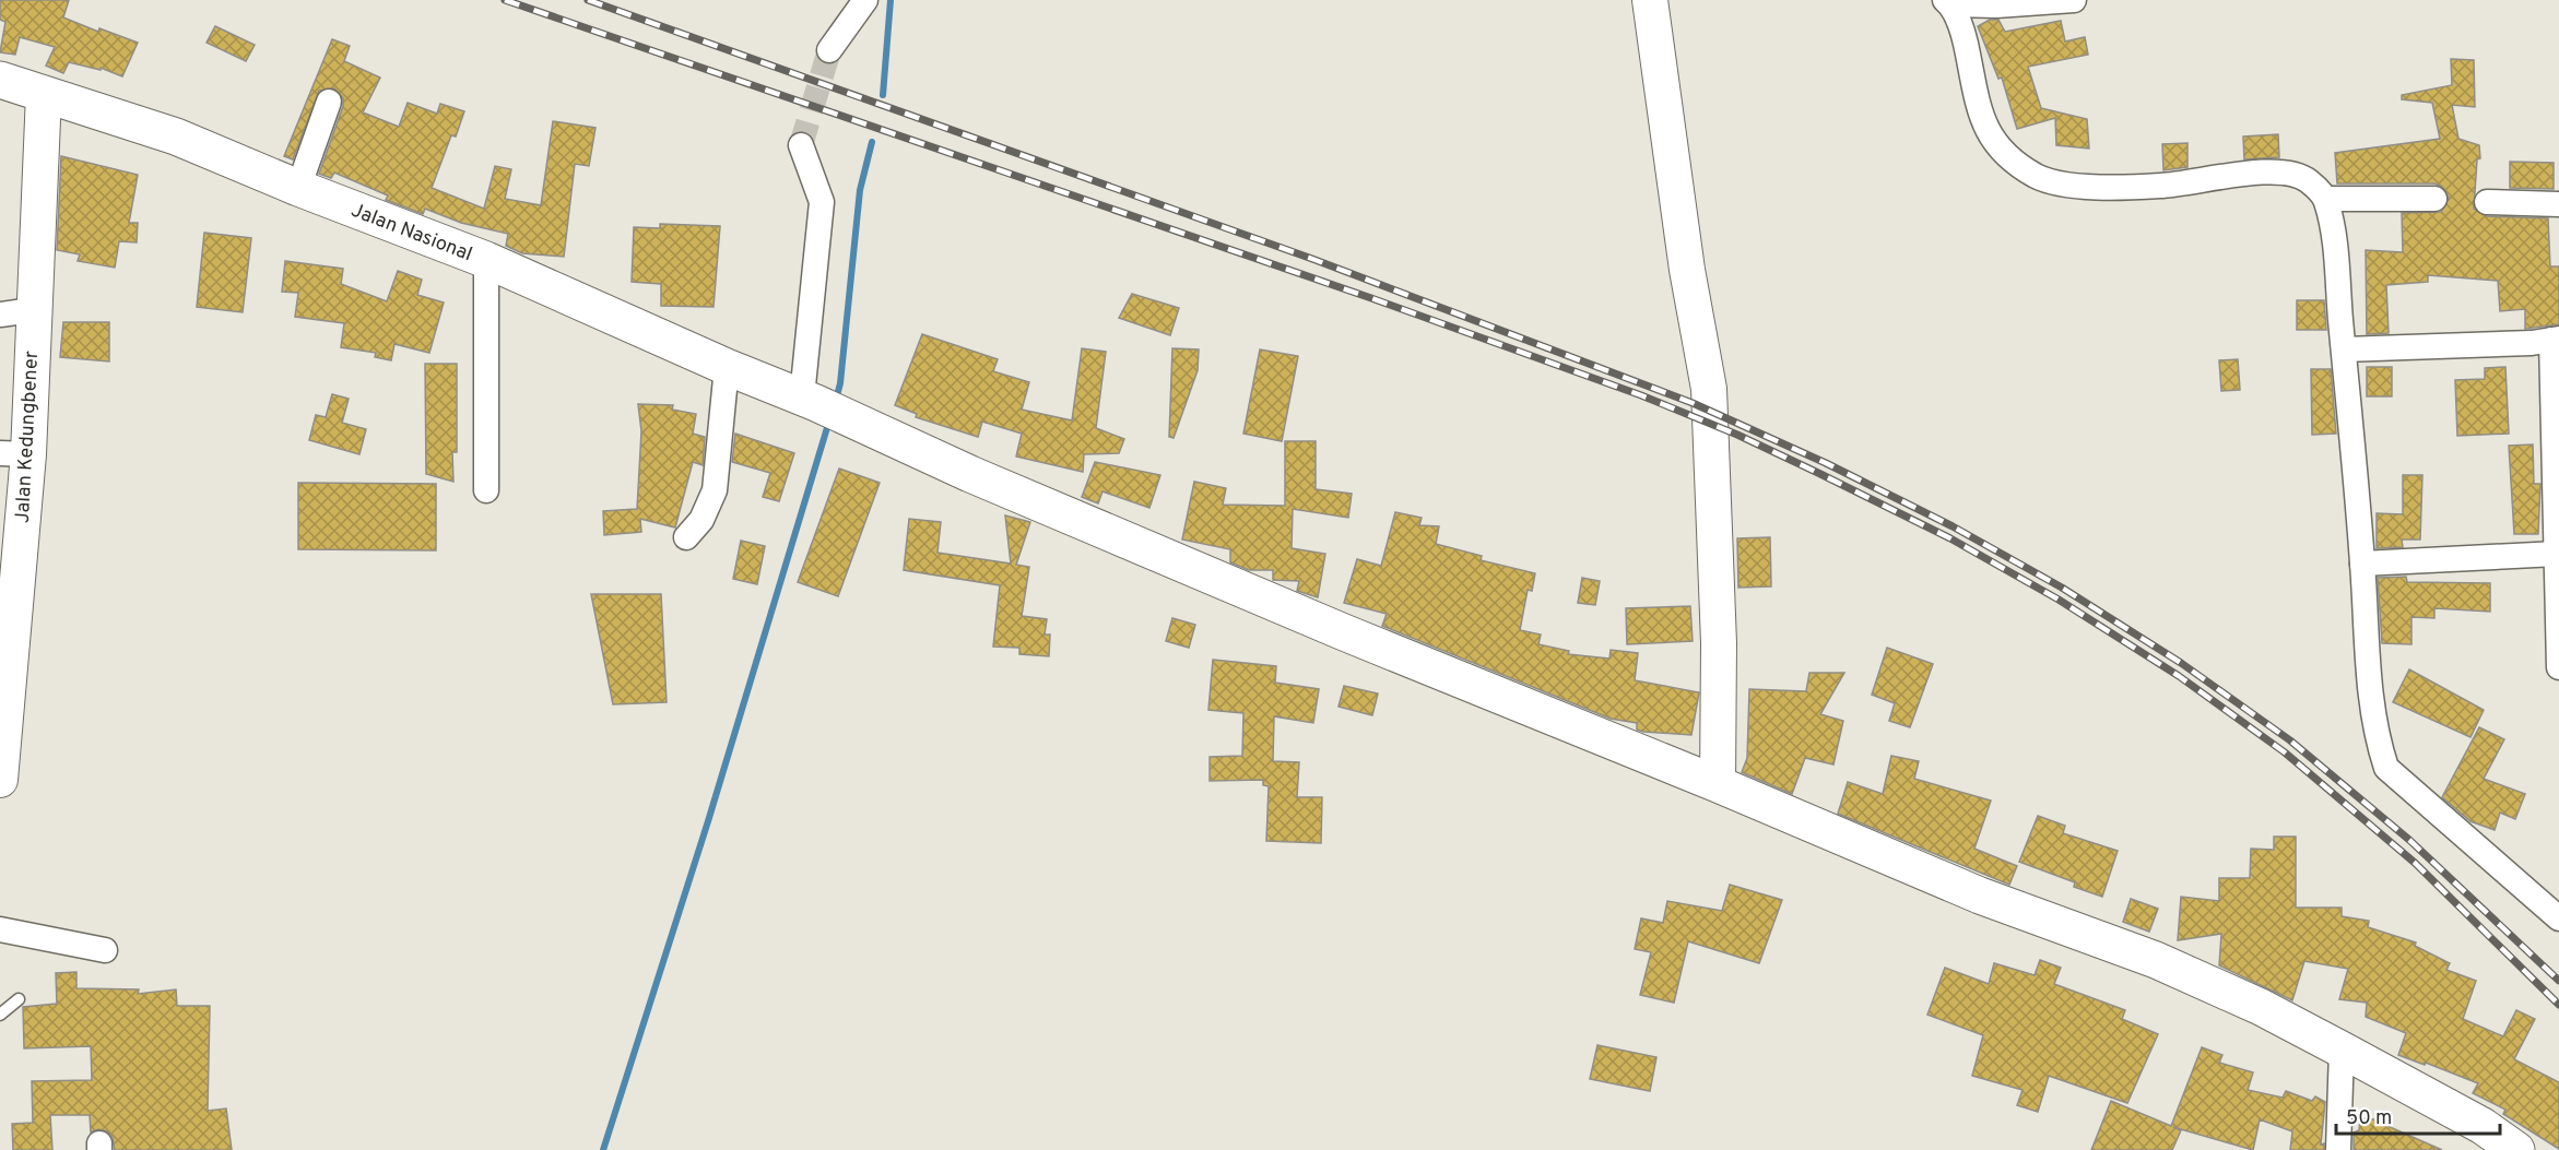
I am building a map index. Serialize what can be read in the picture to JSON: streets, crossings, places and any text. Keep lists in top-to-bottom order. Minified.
{"streets":{"highway":["Jalan Nasional"],"main road":["Jalan Kedungbener"]},"crossings":[["Jalan Nasional","Jalan Kedungbener"]],"scale_bar":"50 m"}
